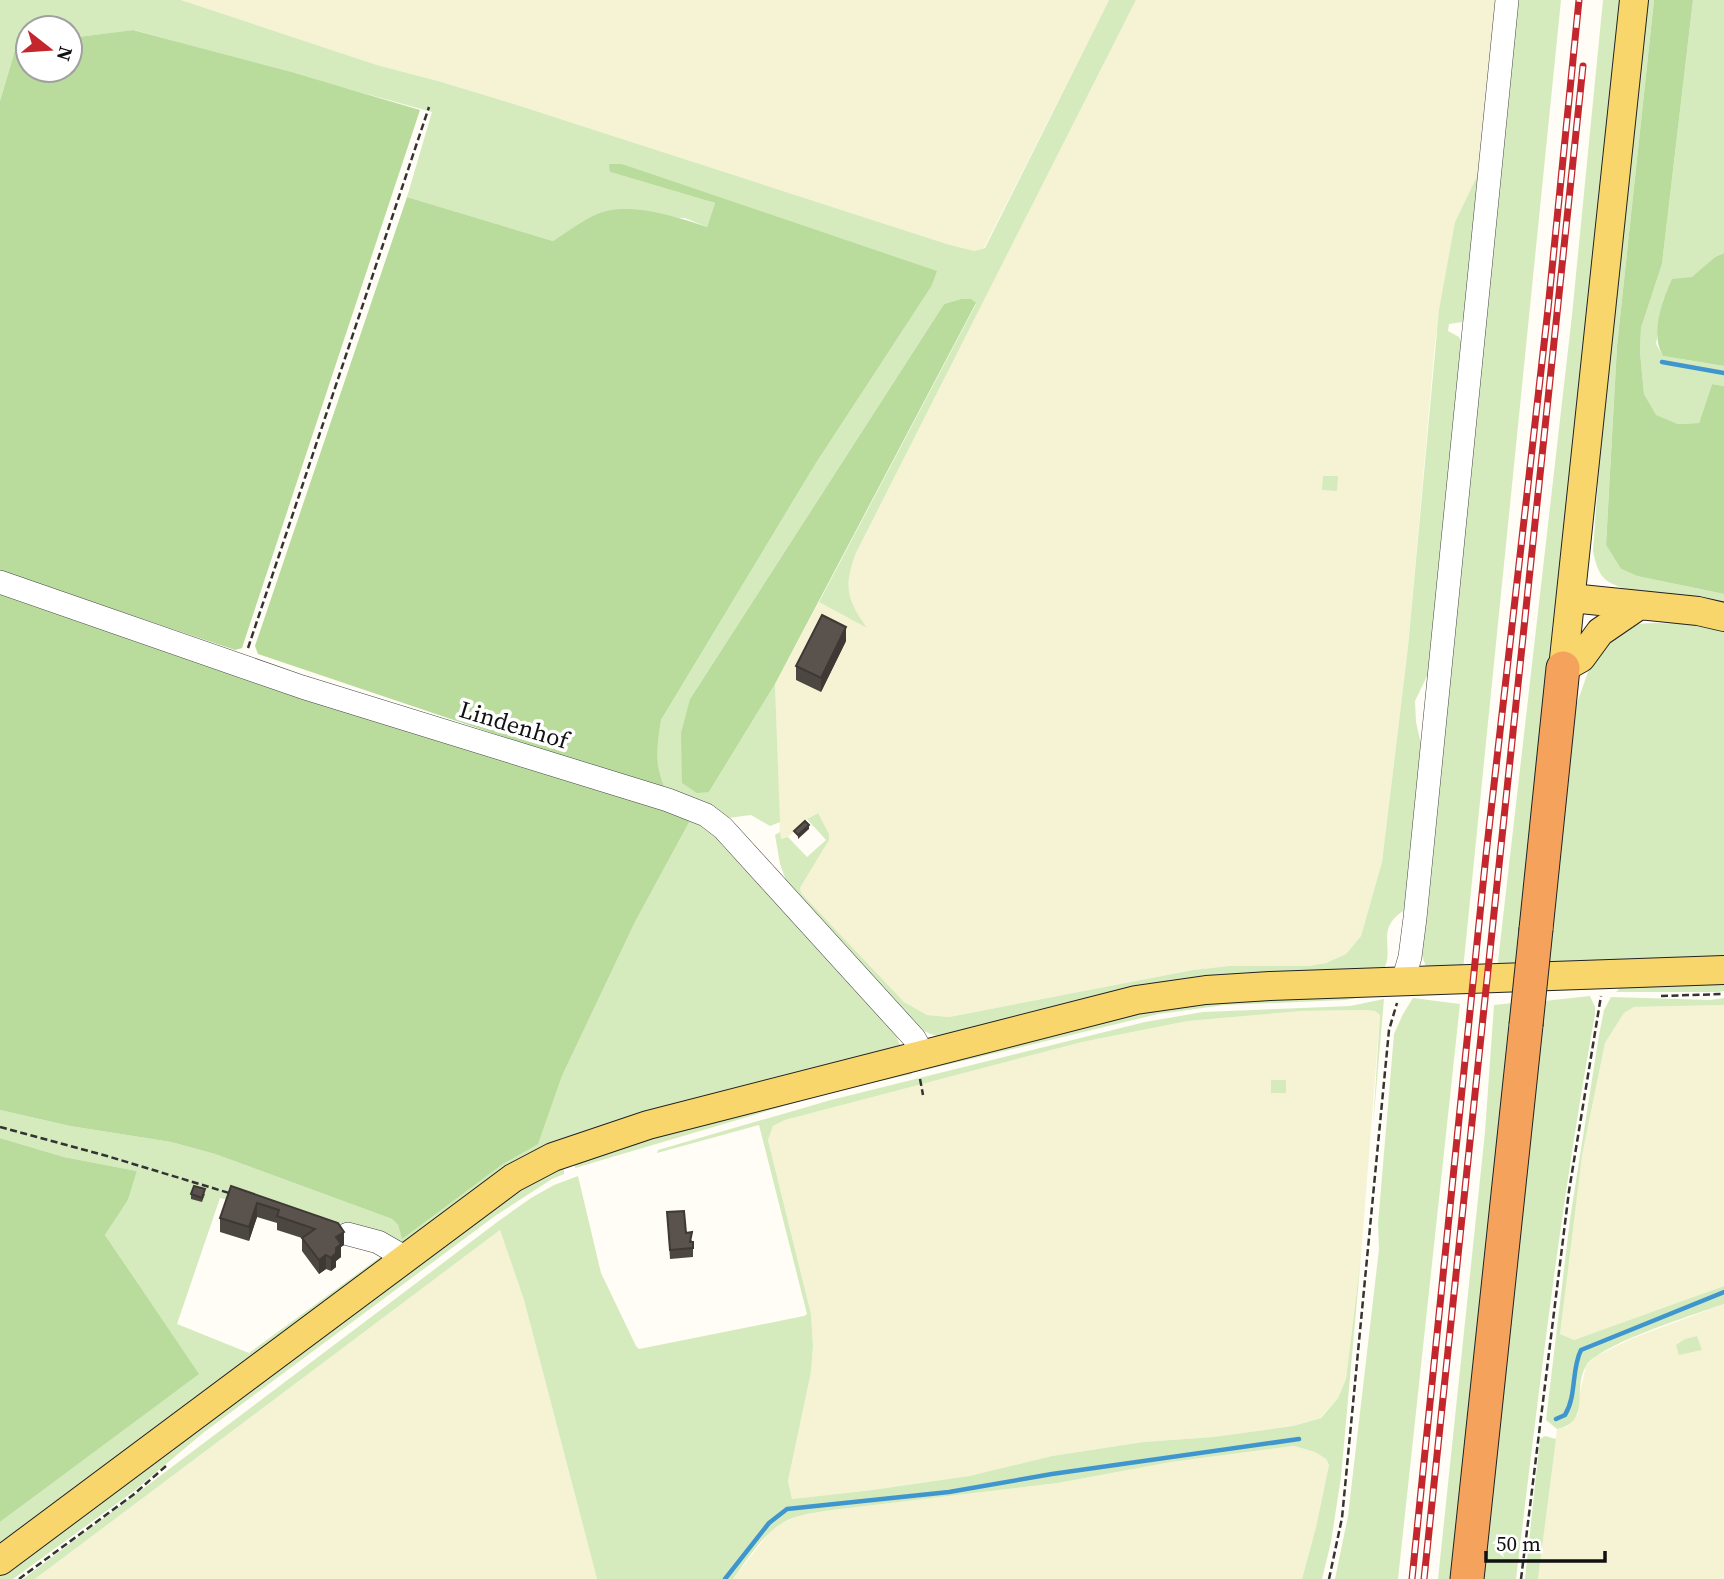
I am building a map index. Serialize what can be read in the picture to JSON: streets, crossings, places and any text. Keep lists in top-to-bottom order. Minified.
{"streets":{"street":["Lindenhof"]},"scale_bar":"50 m","north":"right"}
